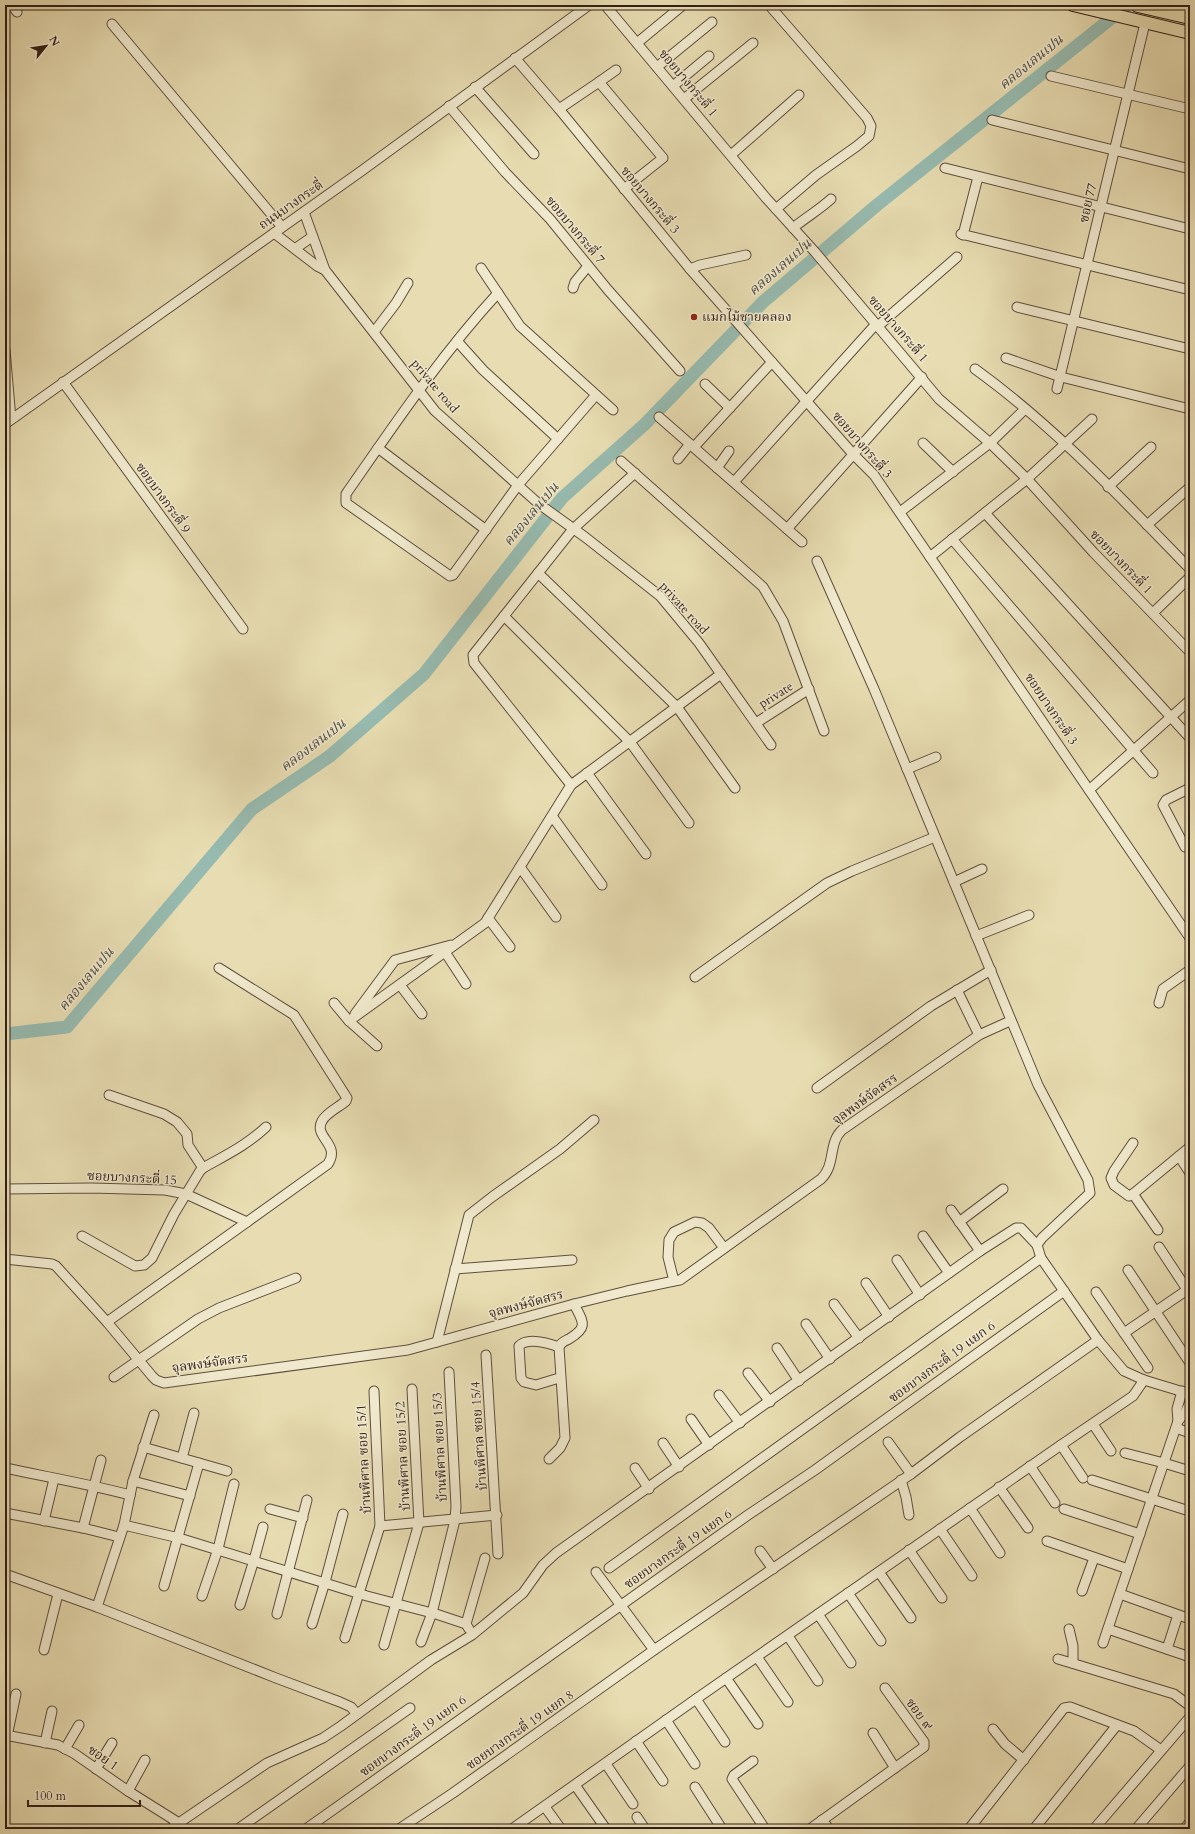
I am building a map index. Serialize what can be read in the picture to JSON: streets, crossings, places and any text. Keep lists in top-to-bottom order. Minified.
{"streets":{"street":["ซอยบางกระดี่ 1","ซอยบางกระดี่ 3","ซอย 77","ถนนบางกระดี่","ซอยบางกระดี่ 7","private road","ซอยบางกระดี่ 9","private","จุลพงษ์จัดสรร","ซอยบางกระดี่ 15","ซอยบางกระดี่ 19 แยก 6","บ้านพิศาล ซอย 15/4","บ้านพิศาล ซอย 15/3","บ้านพิศาล ซอย 15/2","บ้านพิศาล ซอย 15/1","ซอย ๙","ซอยบางกระดี่ 19 แยก 8","ซอย 1"]},"crossings":[["ซอยบางกระดี่ 3","ถนนบางกระดี่"],["ถนนบางกระดี่","ซอยบางกระดี่ 7"],["ถนนบางกระดี่","ซอยบางกระดี่ 9"],["private road","private"]],"water":["คลองเลนเปน"],"places":["แมกไม้ชายคลอง"],"scale_bar":"100 m","north":"top right"}
